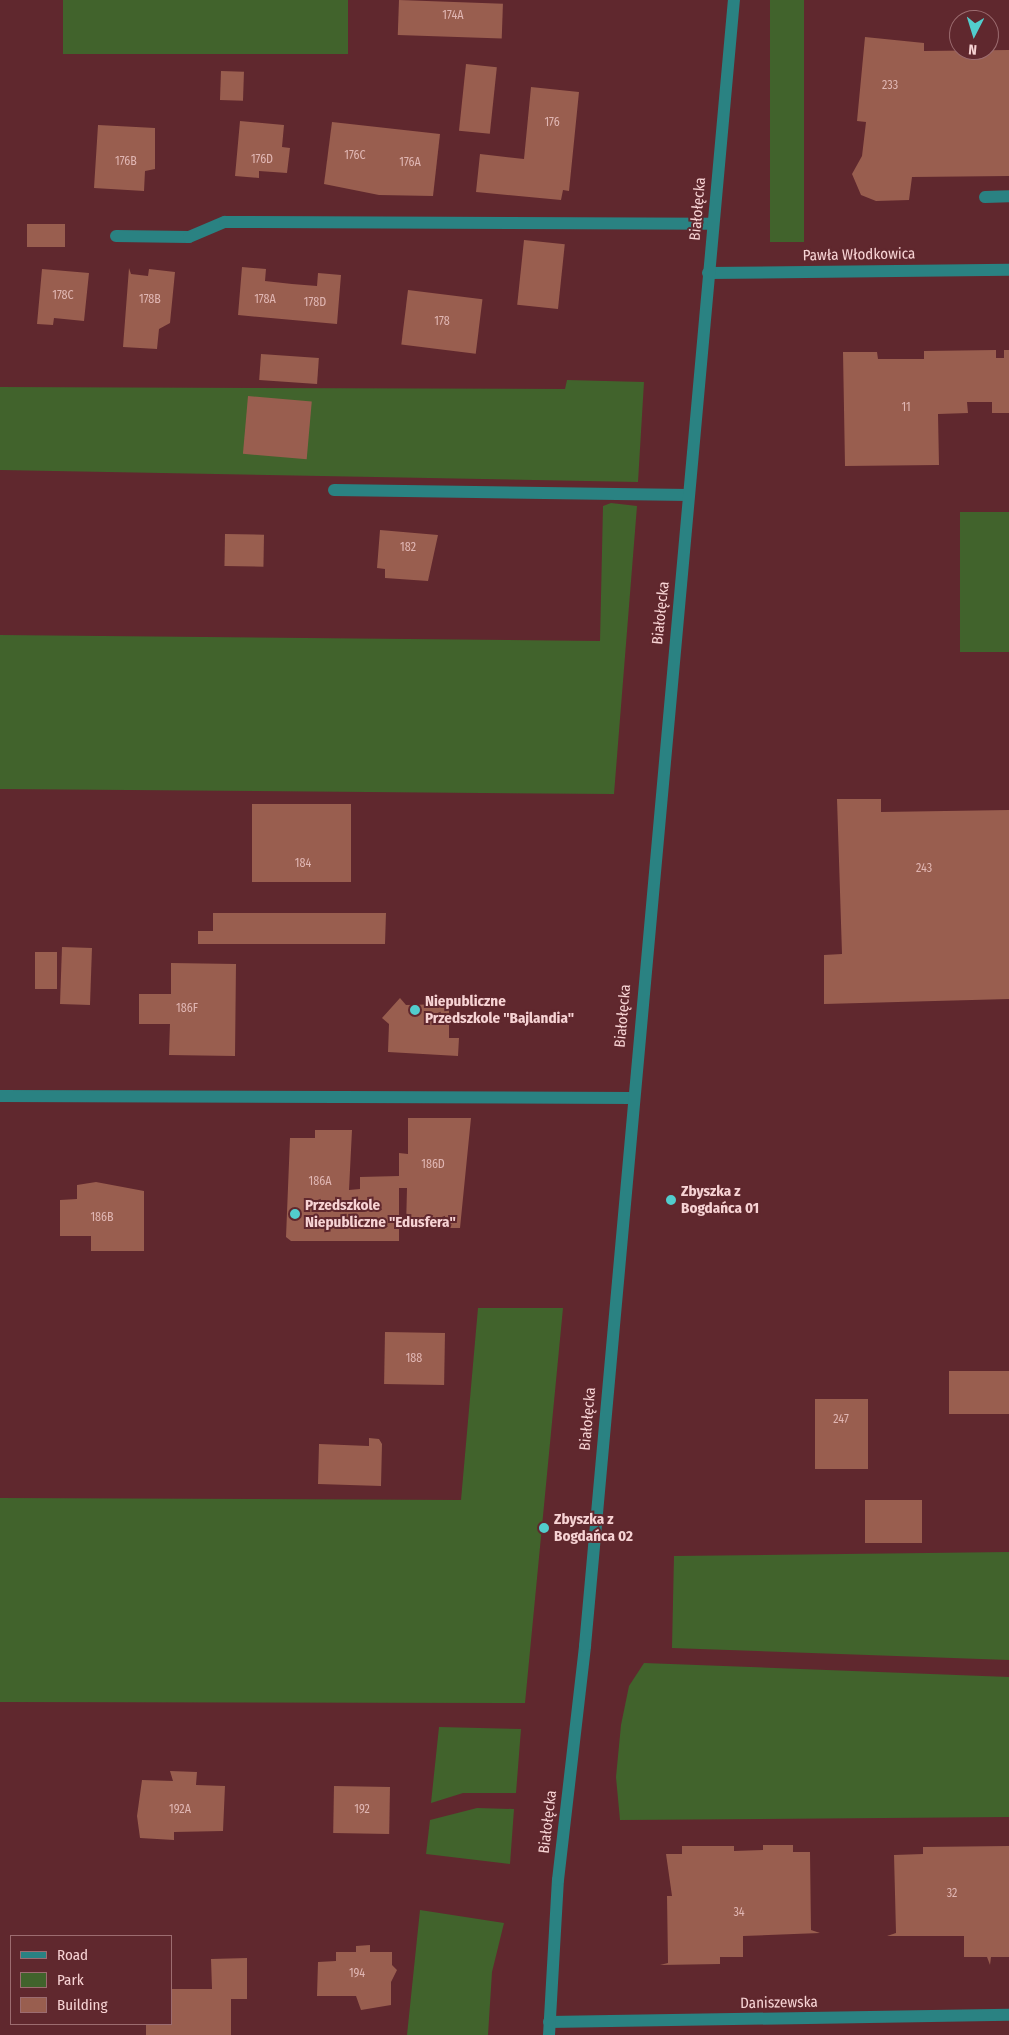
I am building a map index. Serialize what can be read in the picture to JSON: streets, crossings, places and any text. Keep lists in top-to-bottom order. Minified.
{"streets":{"street":["Białołęcka","Pawła Włodkowica","Daniszewska"]},"crossings":[["Białołęcka","Pawła Włodkowica"],["Białołęcka","Daniszewska"]],"places":["Niepubliczne Przedszkole \"Bajlandia\"","Zbyszka z Bogdańca 01","Przedszkole Niepubliczne \"Edusfera\"","Zbyszka z Bogdańca 02"],"house_numbers":["174A","233","176","176C","176D","176B","176A","178C","178B","178A","178D","178","11","182","184","243","186F","186D","186A","186B","188","247","192A","192","32","34","194"],"legend":["Road","Park","Building"],"north":"bottom"}
